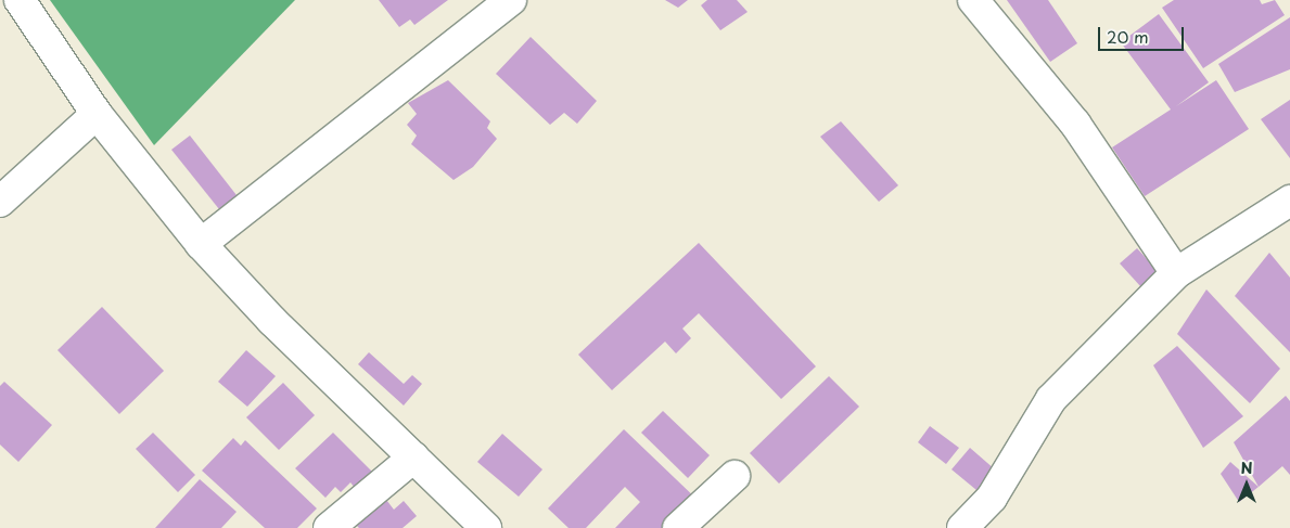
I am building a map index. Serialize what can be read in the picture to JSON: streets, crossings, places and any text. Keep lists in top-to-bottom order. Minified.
{"scale_bar":"20 m","north":"top"}
